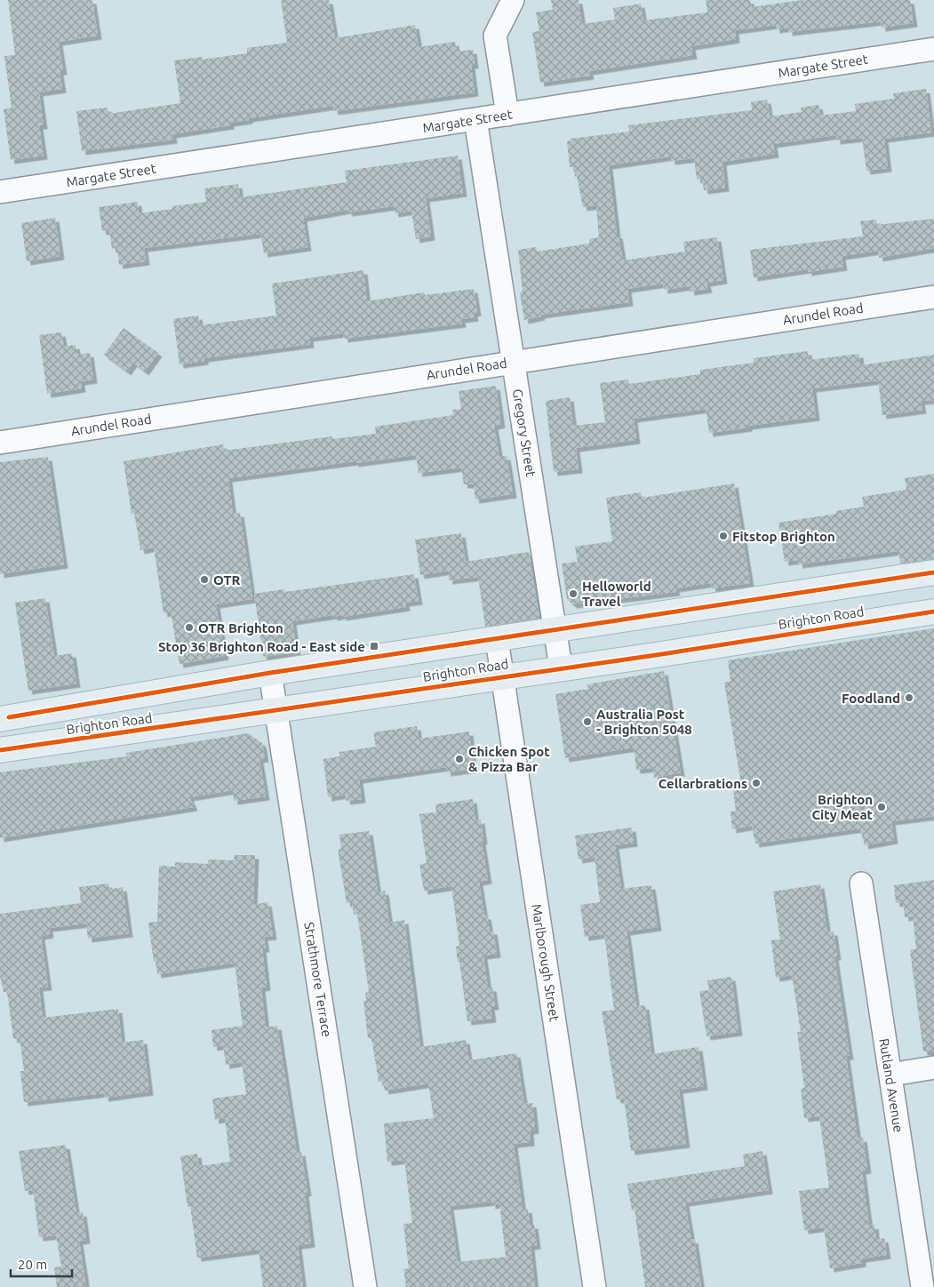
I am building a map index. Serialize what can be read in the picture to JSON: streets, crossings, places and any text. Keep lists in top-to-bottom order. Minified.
{"streets":{"main road":["Brighton Road"],"street":["Margate Street","Arundel Road","Gregory Street","Marlborough Street","Strathmore Terrace","Rutland Avenue"]},"crossings":[["Margate Street","Gregory Street"],["Arundel Road","Gregory Street"],["Gregory Street","Brighton Road"],["Brighton Road","Marlborough Street"],["Brighton Road","Strathmore Terrace"]],"places":{"other":["Fitstop Brighton","OTR","Helloworld Travel","OTR Brighton","Foodland","Australia Post - Brighton 5048","Chicken Spot & Pizza Bar","Cellarbrations","Brighton City Meat"],"transit":["Stop 36 Brighton Road - East side"]},"scale_bar":"20 m"}
